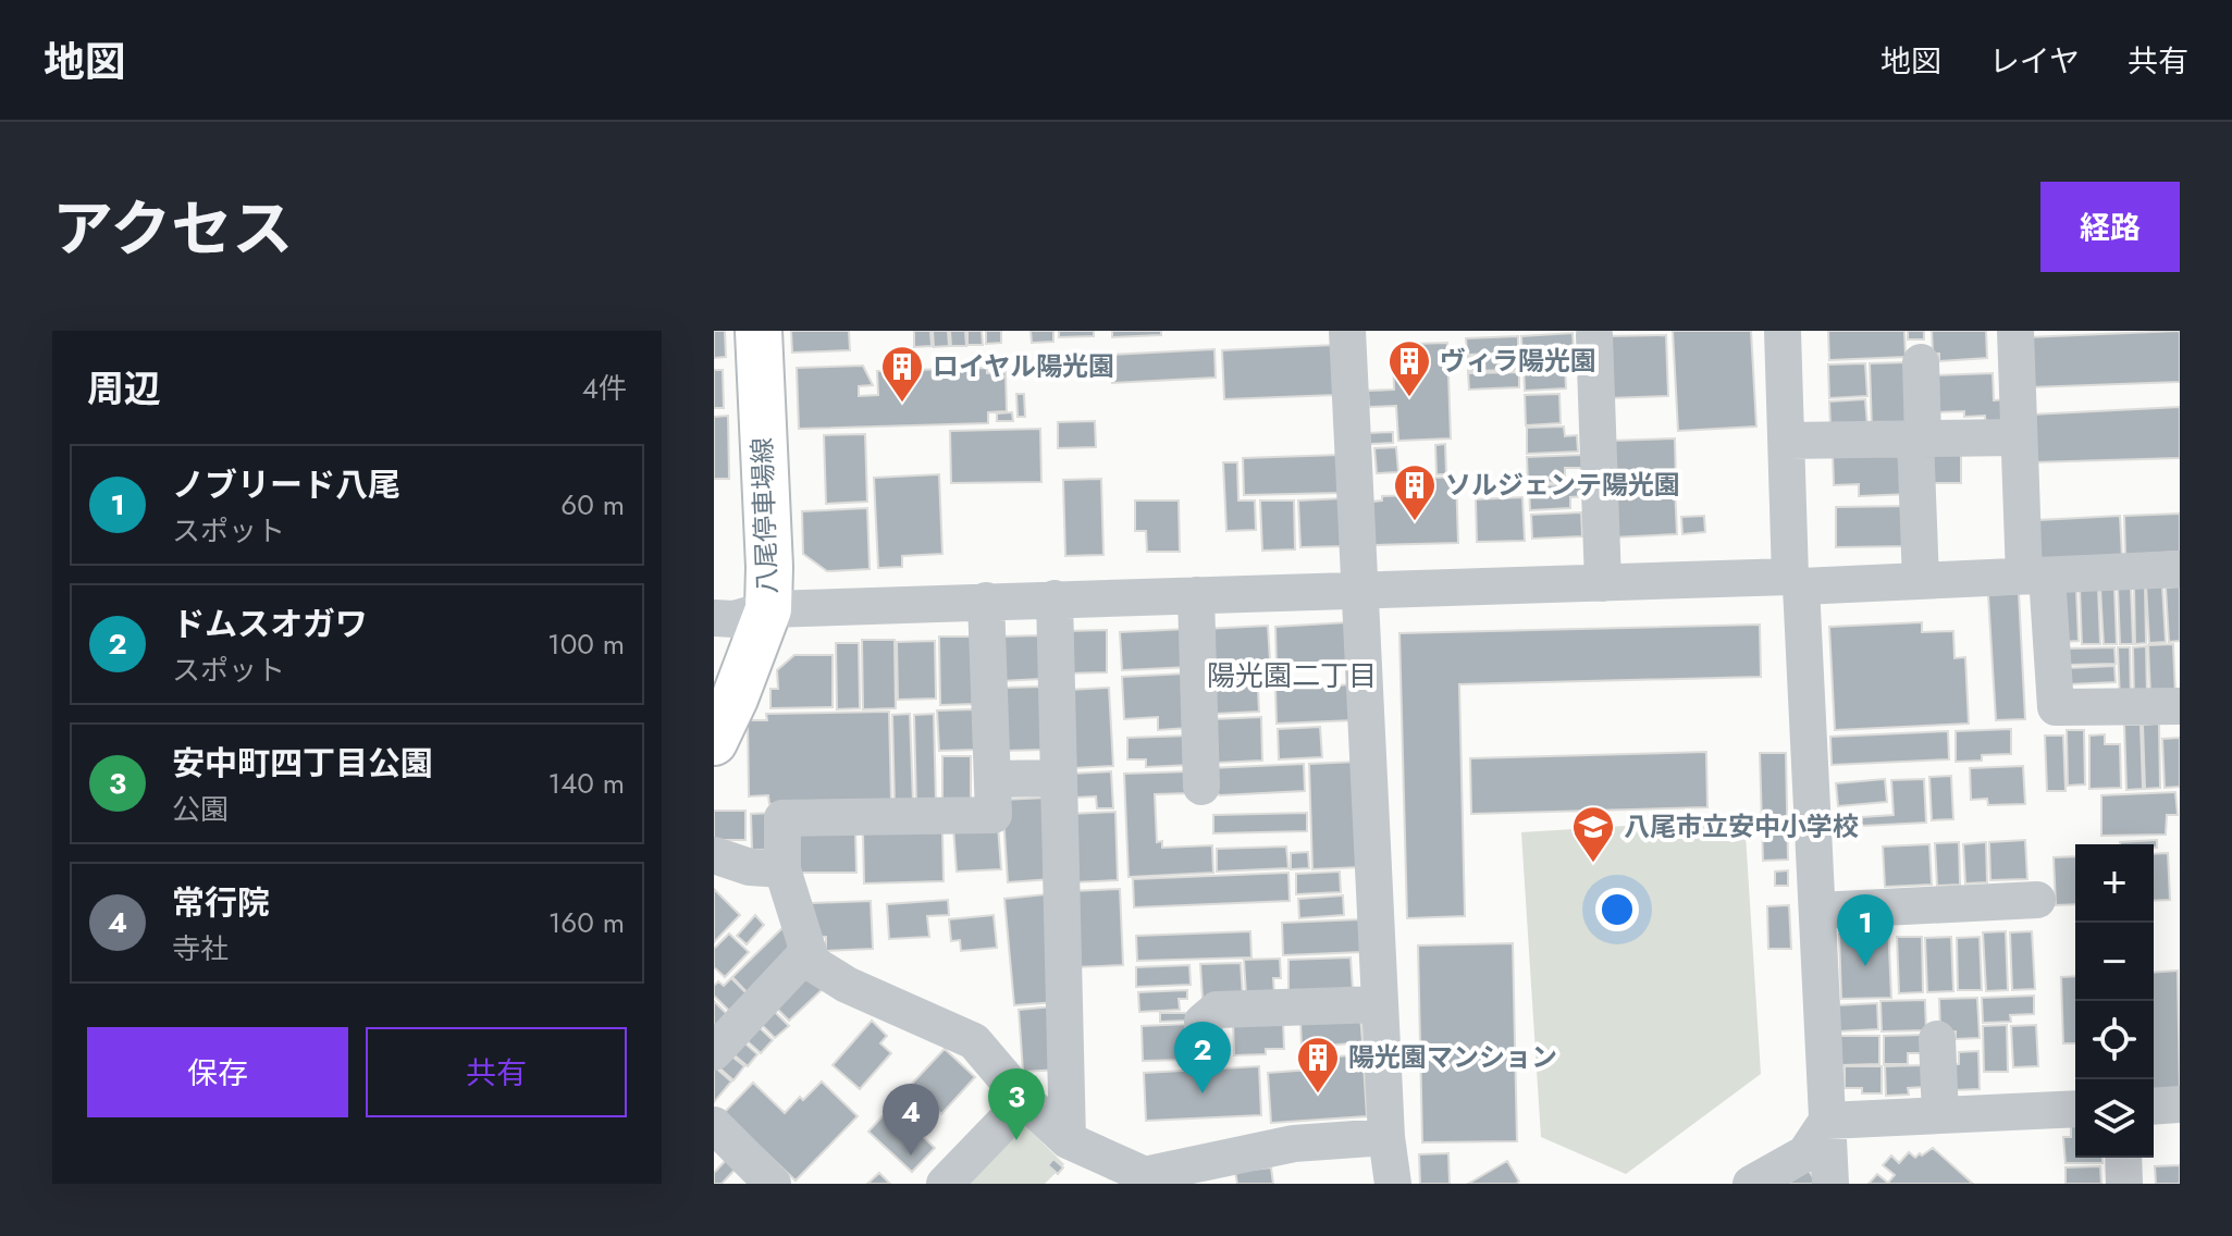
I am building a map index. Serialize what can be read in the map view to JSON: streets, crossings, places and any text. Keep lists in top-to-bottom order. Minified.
{"streets":{"main road":["八尾停車場線"]},"districts":["陽光園二丁目"],"places":{"building":["ヴィラ陽光園","ロイヤル陽光園","ソルジェンテ陽光園","陽光園マンション"],"school or university":["八尾市立安中小学校"]},"page":{"header":"地図","nav":["地図","レイヤ","共有"],"title":"アクセス","buttons":["経路",["保存","共有"]],"heading":["周辺","4件"],"list":[{"mark":"1","name":"ノブリード八尾","note":"スポット","value":"60 m"},{"mark":"2","name":"ドムスオガワ","note":"スポット","value":"100 m"},{"mark":"3","name":"安中町四丁目公園","note":"公園","value":"140 m"},{"mark":"4","name":"常行院","note":"寺社","value":"160 m"}],"map_buttons":["+","−"],"pins":["1","2","3","4"]}}
